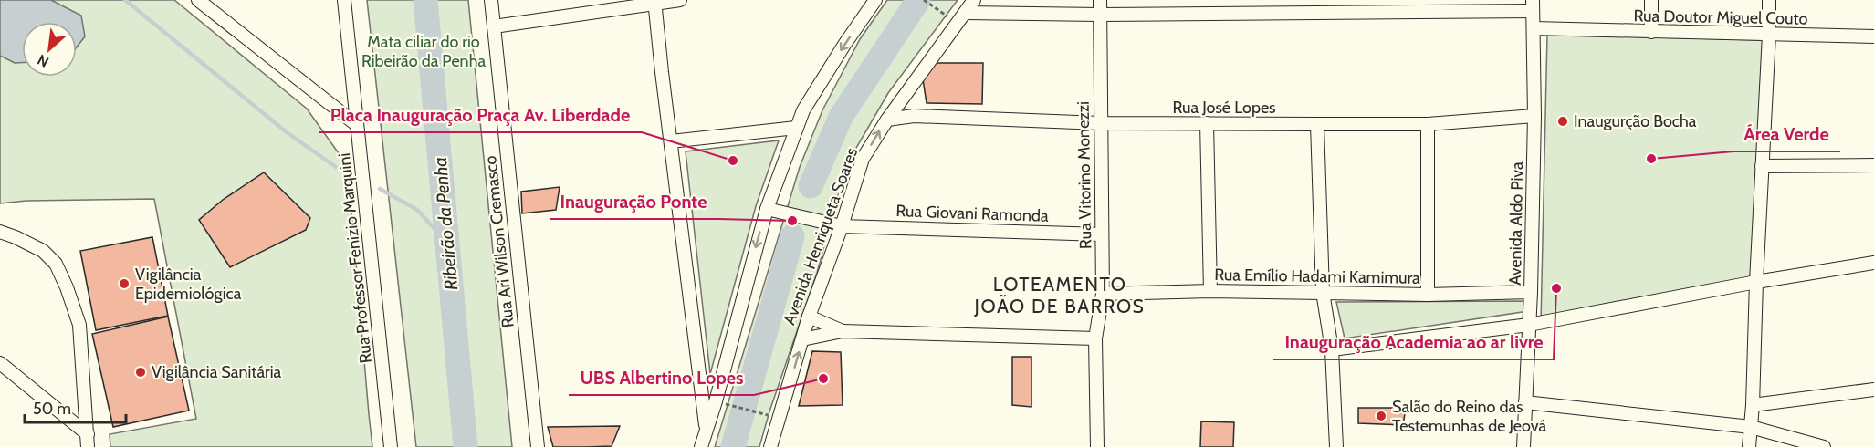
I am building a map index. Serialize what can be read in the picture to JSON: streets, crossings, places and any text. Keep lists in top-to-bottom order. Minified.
{"streets":{"street":["Rua Doutor Miguel Couto","Rua José Lopes","Rua Vitorino Monezzi","Rua Giovani Ramonda","Avenida Aldo Piva","Avenida Henriqueta Soares","Rua Ari Wilson Cremasco","Rua Professor Fenizio Marquini","Rua Emílio Hadami Kamimura"]},"crossings":[["Rua Doutor Miguel Couto","Avenida Aldo Piva"],["Rua José Lopes","Rua Vitorino Monezzi"],["Rua José Lopes","Avenida Aldo Piva"],["Rua José Lopes","Avenida Henriqueta Soares"],["Rua Vitorino Monezzi","Rua Giovani Ramonda"],["Rua Vitorino Monezzi","Rua Emílio Hadami Kamimura"],["Rua Giovani Ramonda","Avenida Henriqueta Soares"],["Avenida Aldo Piva","Rua Emílio Hadami Kamimura"]],"districts":["LOTEAMENTO JOÃO DE BARROS"],"water":["Ribeirão da Penha"],"parks":["Mata ciliar do rio Ribeirão da Penha"],"places":["Inaugurção Bocha","Área Verde","Placa Inauguração Praça Av. Liberdade","Inauguração Ponte","Vigilância Epidemiológica","Inauguração Academia ao ar livre","Vigilância Sanitária","UBS Albertino Lopes","Salão do Reino das Testemunhas de Jeová"],"scale_bar":"50 m","north":"bottom left"}
